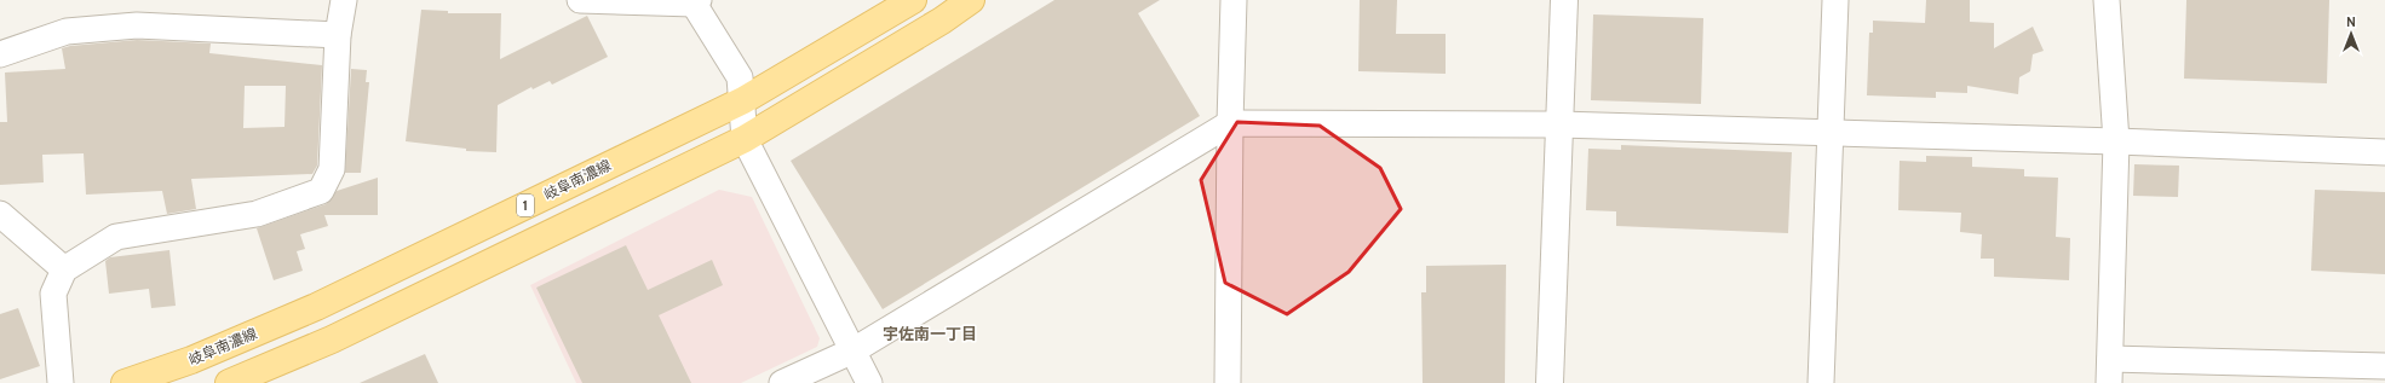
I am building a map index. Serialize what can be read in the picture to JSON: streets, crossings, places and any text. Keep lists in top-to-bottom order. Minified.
{"streets":{"main road":["岐阜南濃線","1"]},"districts":["宇佐南一丁目"],"north":"top"}
